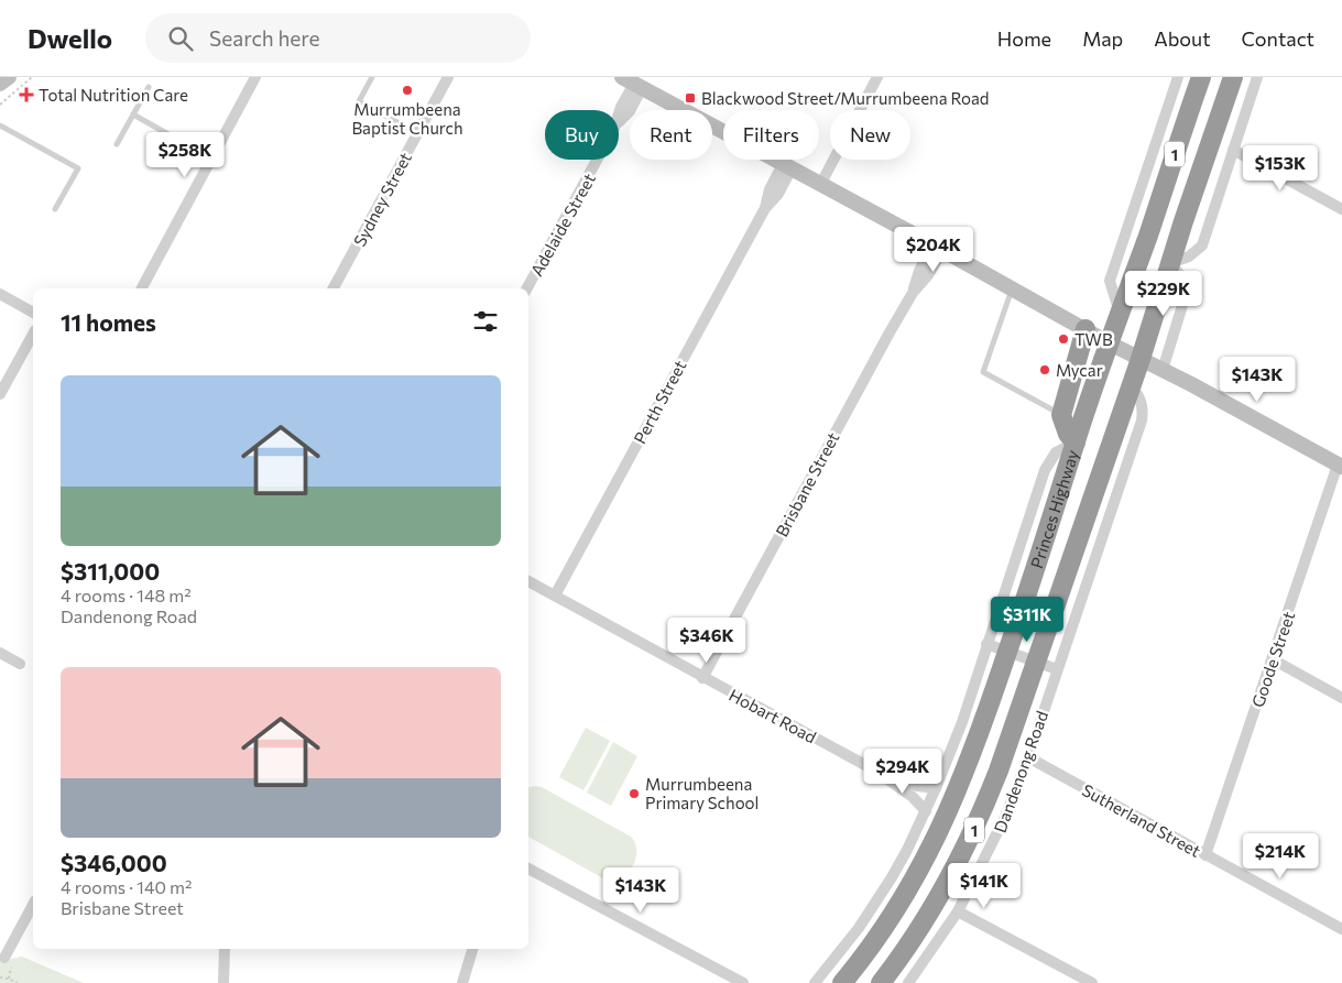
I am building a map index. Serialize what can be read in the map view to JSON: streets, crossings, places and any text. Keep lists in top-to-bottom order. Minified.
{"streets":{"highway":["1","Princes Highway"],"street":["Sydney Street","Adelaide Street","Perth Street","Brisbane Street","Goode Street","Hobart Road","Dandenong Road","Sutherland Street"]},"crossings":[["Perth Street","Hobart Road"],["Brisbane Street","Hobart Road"],["Princes Highway","Dandenong Road"],["Goode Street","Sutherland Street"],["Dandenong Road","Sutherland Street"]],"places":{"other":["Murrumbeena Baptist Church","TWB","Mycar","Murrumbeena Primary School"],"health":["Total Nutrition Care"],"transit":["Blackwood Street/Murrumbeena Road"]},"page":{"header":"Dwello","search":"Search here","nav":["Home","Map","About","Contact"],"chip":["Buy","Rent","Filters","New"],"price":["$258K","$153K","$204K","$229K","$143K","$311K","$346K","$294K","$214K","$141K","$143K"],"heading":"11 homes","list":[{"name":"$311,000","note":"4 rooms · 148 m² · Dandenong Road"},{"name":"$346,000","note":"4 rooms · 140 m² · Brisbane Street"}]}}
